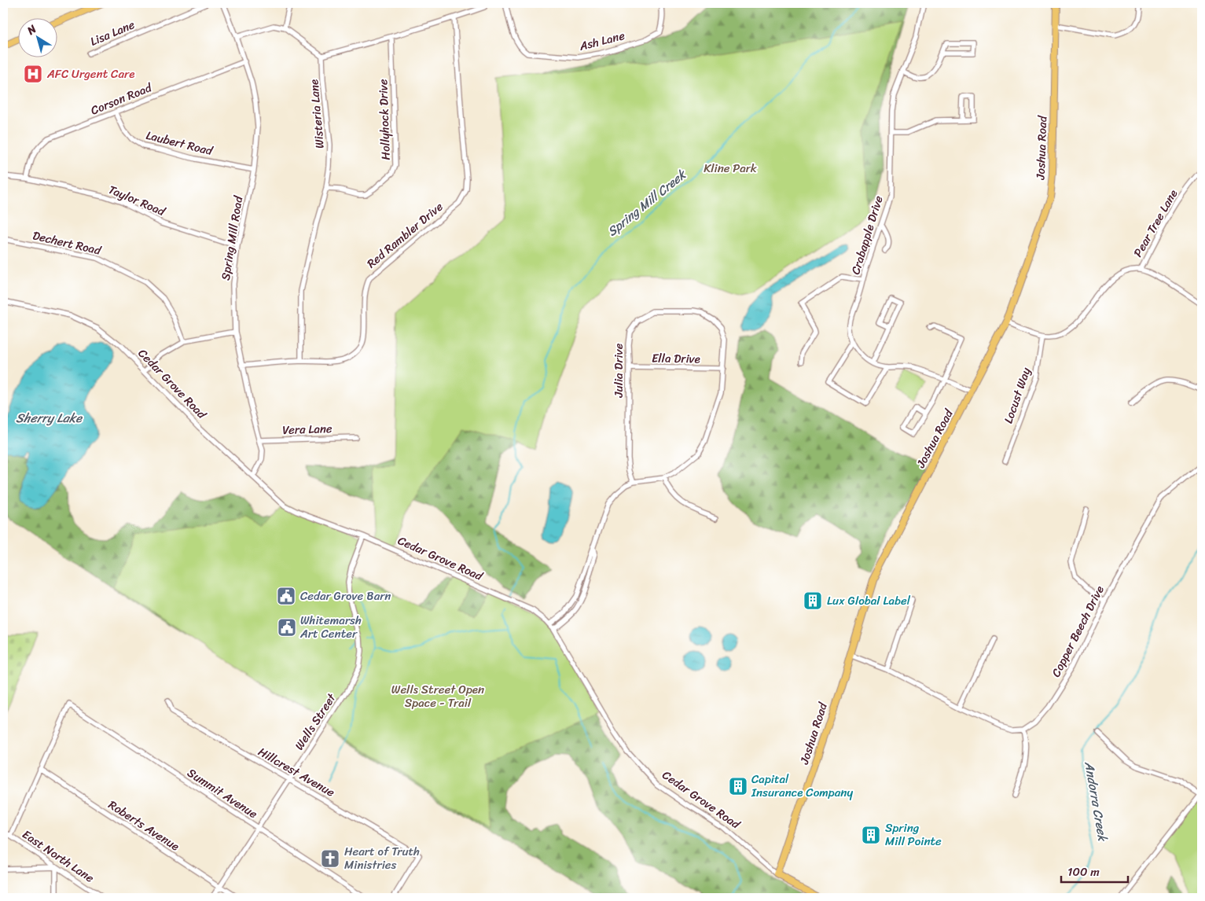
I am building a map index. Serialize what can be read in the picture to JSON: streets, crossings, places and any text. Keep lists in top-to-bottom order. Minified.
{"streets":{"main road":["Joshua Road","Cedar Grove Road"],"street":["Lisa Lane","Ash Lane","Corson Road","Wisteria Lane","Hollyhock Drive","Laubert Road","Taylor Road","Pear Tree Lane","Red Rambler Drive","Crabapple Drive","Spring Mill Road","Dechert Road","Ella Drive","Julia Drive","Locust Way","Vera Lane","Copper Beech Drive","Wells Street","Hillcrest Avenue","Summit Avenue","Roberts Avenue","East North Lane"]},"crossings":[["Corson Road","Laubert Road"],["Corson Road","Taylor Road"],["Corson Road","Spring Mill Road"],["Wisteria Lane","Hollyhock Drive"],["Wisteria Lane","Red Rambler Drive"],["Laubert Road","Spring Mill Road"],["Joshua Road","Cedar Grove Road"],["Taylor Road","Spring Mill Road"],["Red Rambler Drive","Spring Mill Road"],["Spring Mill Road","Cedar Grove Road"],["Spring Mill Road","Vera Lane"],["Ella Drive","Julia Drive"],["Julia Drive","Cedar Grove Road"],["Cedar Grove Road","Wells Street"],["Wells Street","Hillcrest Avenue"],["Wells Street","Summit Avenue"],["Wells Street","Roberts Avenue"],["Summit Avenue","Roberts Avenue"]],"water":["Spring Mill Creek","Sherry Lake","Andorra Creek"],"parks":["Kline Park","Wells Street Open Space - Trail"],"places":{"hospital":["AFC Urgent Care"],"public building":["Cedar Grove Barn","Whitemarsh Art Center"],"building":["Lux Global Label","Capital Insurance Company","Spring Mill Pointe"],"church":["Heart of Truth Ministries"]},"scale_bar":"100 m","north":"top left"}
